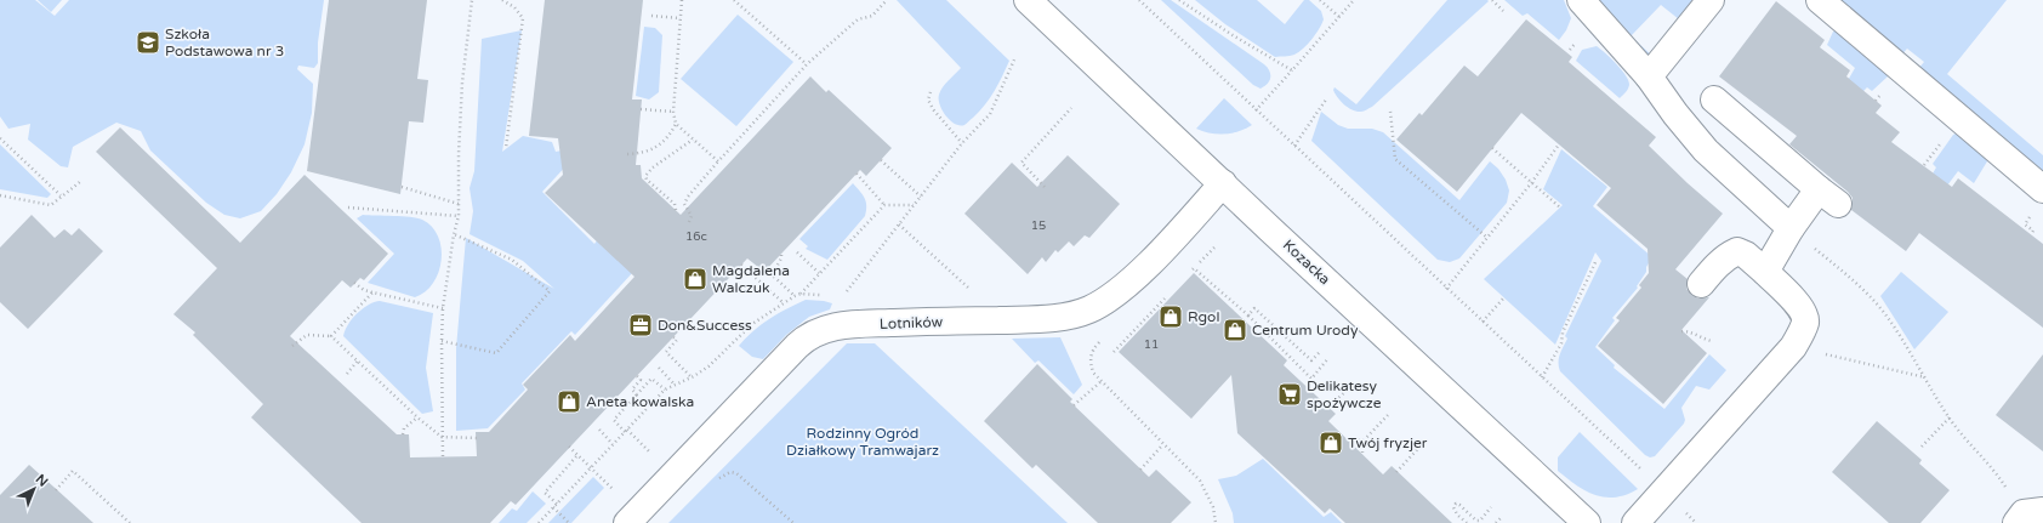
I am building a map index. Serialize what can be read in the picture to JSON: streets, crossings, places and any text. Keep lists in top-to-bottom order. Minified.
{"streets":{"street":["Kozacka","Lotników"]},"crossings":[["Kozacka","Lotników"]],"parks":["Rodzinny Ogród Działkowy Tramwajarz"],"places":{"school or university":["Szkoła Podstawowa nr 3"],"shop":["Magdalena Walczuk","Rgol","Centrum Urody","Aneta kowalska","Twój fryzjer"],"office":["Don&Success"],"supermarket":["Delikatesy spożywcze"]},"house_numbers":["15","16c","11"],"north":"top right"}
